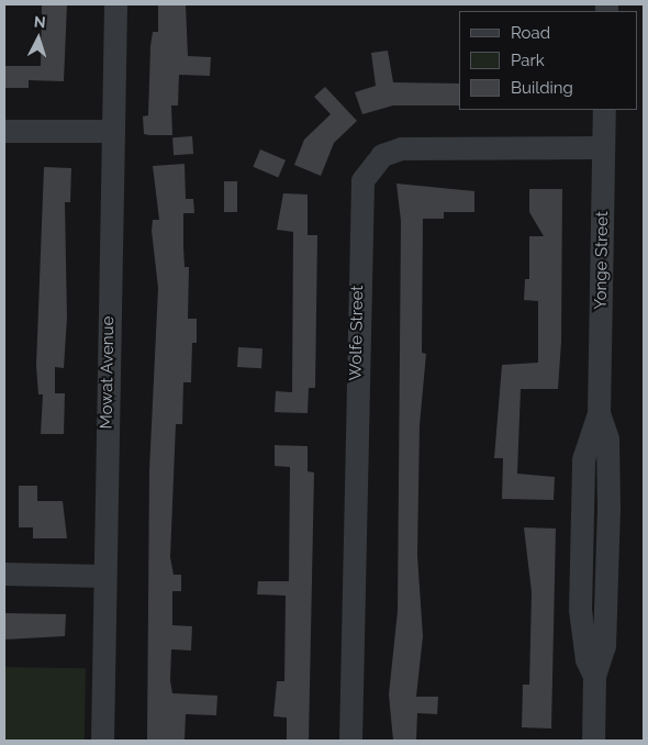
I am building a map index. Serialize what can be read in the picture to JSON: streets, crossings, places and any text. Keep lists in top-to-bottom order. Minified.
{"streets":{"street":["Yonge Street","Wolfe Street","Mowat Avenue"]},"crossings":[["Yonge Street","Wolfe Street"]],"legend":["Road","Park","Building"],"north":"top"}
